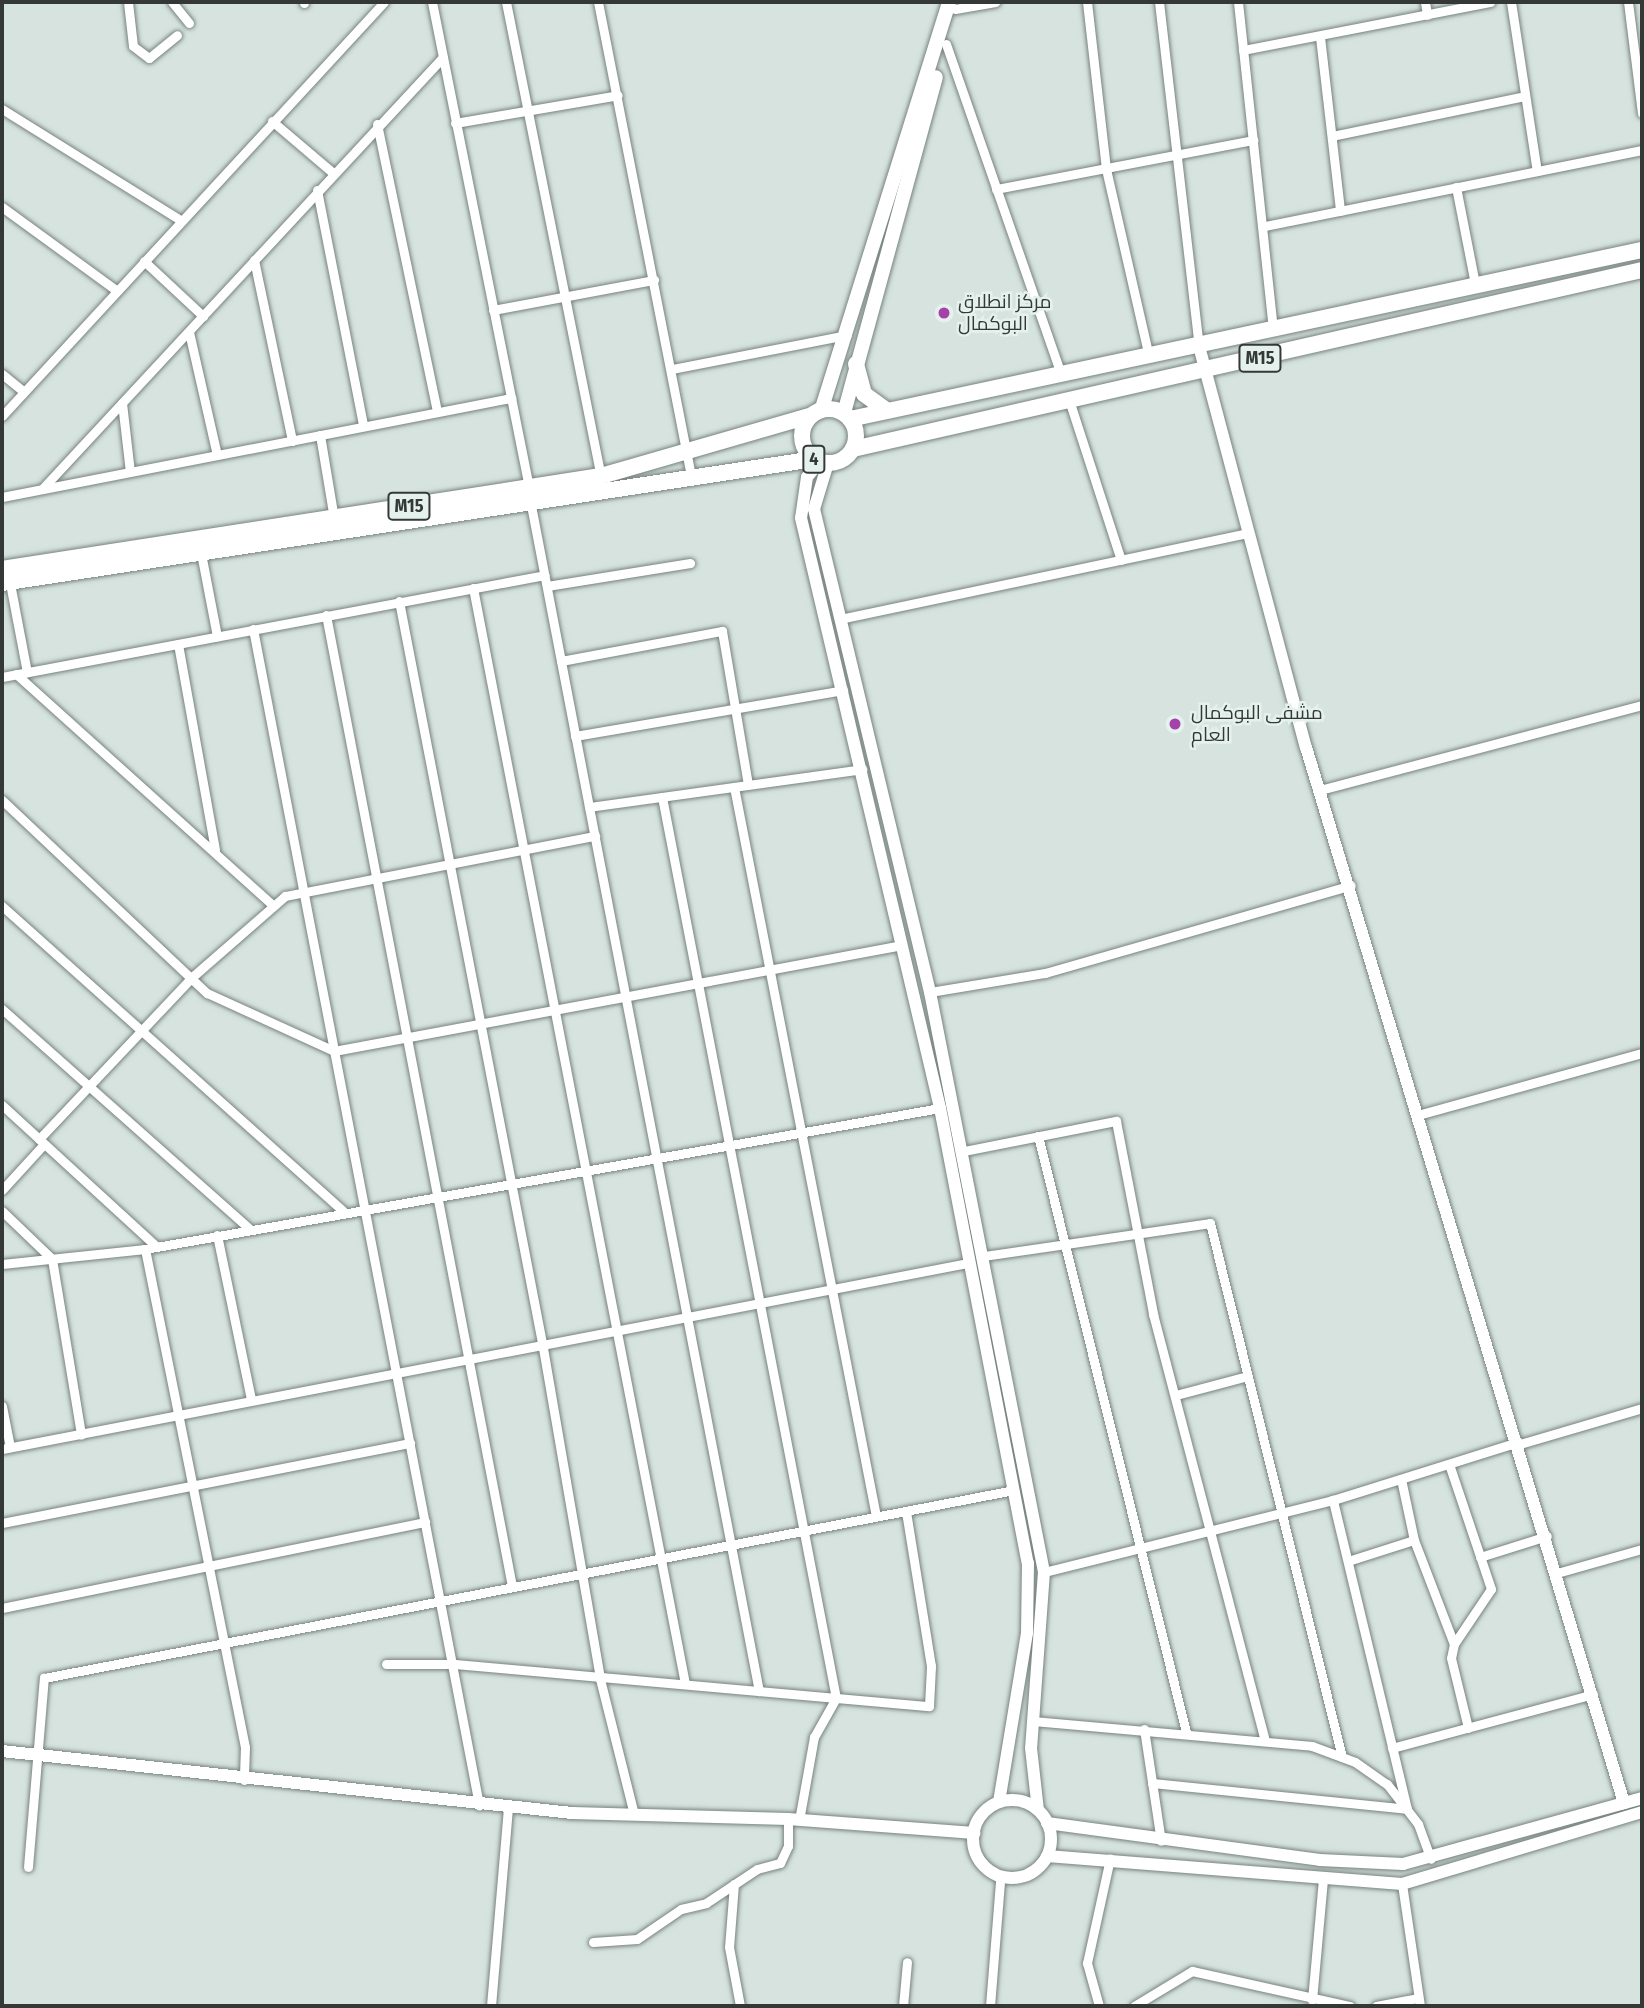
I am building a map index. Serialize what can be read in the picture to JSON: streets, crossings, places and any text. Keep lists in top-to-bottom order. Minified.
{"streets":{"highway":["M15","4"]},"crossings":[["M15","4"]],"places":["مركز انطلاق البوكمال","مشفى البوكمال العام"]}
